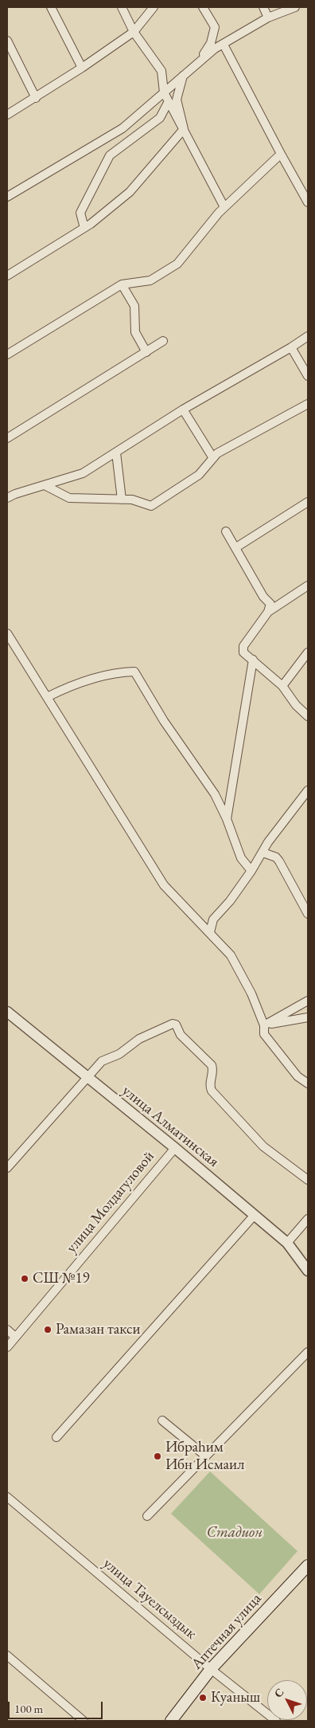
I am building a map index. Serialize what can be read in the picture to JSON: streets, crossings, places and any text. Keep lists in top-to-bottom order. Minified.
{"streets":{"main road":["Аптечная улица"],"street":["улица Алматинская","улица Молдагуловой","улица Тауелсыздык"]},"crossings":[["улица Алматинская","улица Молдагуловой"],["улица Тауелсыздык","Аптечная улица"]],"parks":["Стадион"],"places":["СШ №19","Рамазан такси","Ибраһим Ибн Исмаил","Куаныш"],"scale_bar":"100 m","north":"top left"}
